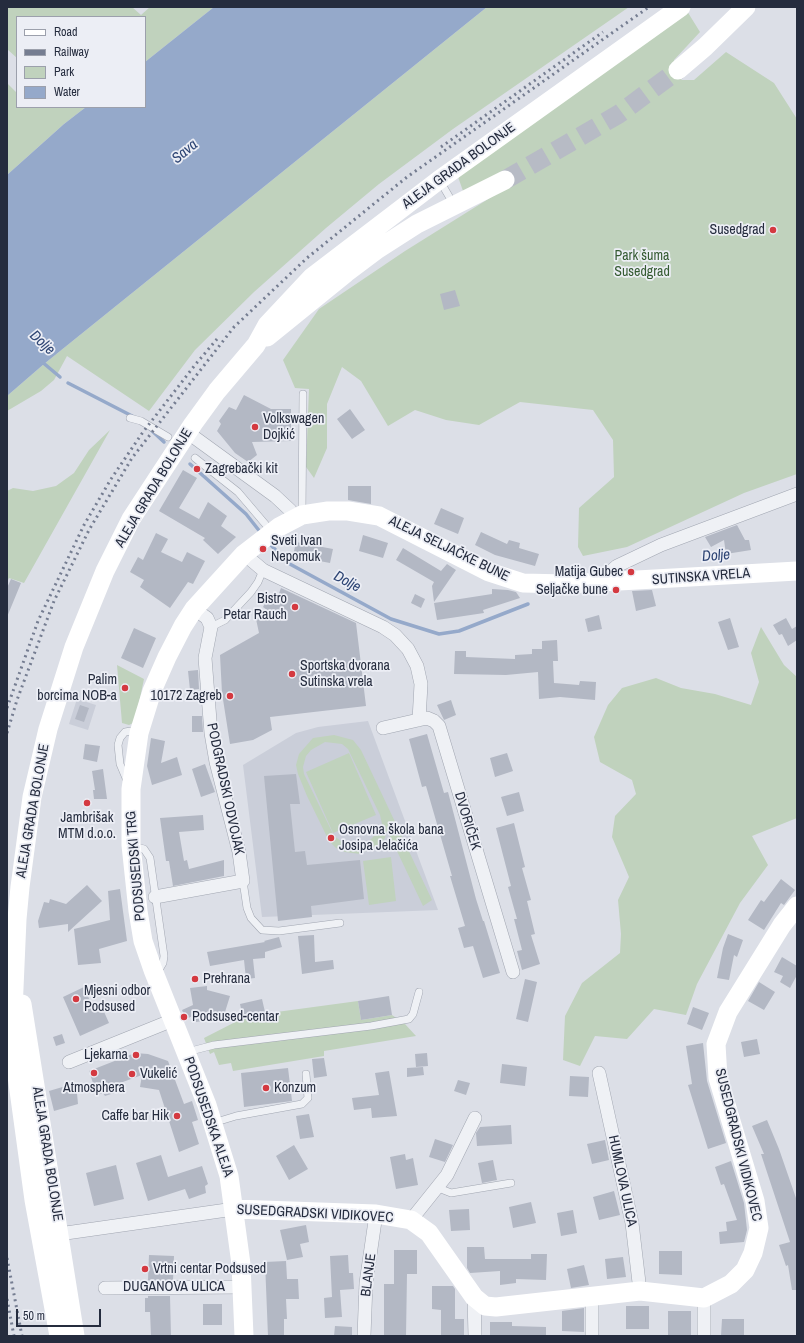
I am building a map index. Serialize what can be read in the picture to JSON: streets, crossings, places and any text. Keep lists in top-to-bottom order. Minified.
{"streets":{"main road":["ALEJA GRADA BOLONJE","ALEJA SELJAČKE BUNE","SUTINSKA VRELA","PODSUSEDSKI TRG","PODSUSEDSKA ALEJA","SUSEDGRADSKI VIDIKOVEC"],"street":["PODGRADSKI ODVOJAK","DVORIČEK","HUMLOVA ULICA","BLANJE","DUGANOVA ULICA"]},"crossings":[["ALEJA GRADA BOLONJE","SUSEDGRADSKI VIDIKOVEC"],["ALEJA SELJAČKE BUNE","SUTINSKA VRELA"],["ALEJA SELJAČKE BUNE","PODSUSEDSKI TRG"],["PODSUSEDSKI TRG","PODSUSEDSKA ALEJA"],["PODSUSEDSKA ALEJA","SUSEDGRADSKI VIDIKOVEC"],["PODSUSEDSKA ALEJA","DUGANOVA ULICA"],["SUSEDGRADSKI VIDIKOVEC","HUMLOVA ULICA"],["SUSEDGRADSKI VIDIKOVEC","BLANJE"]],"water":["Sava","Dolje"],"parks":["Park šuma Susedgrad"],"places":["Susedgrad","Volkswagen Dojkić","Zagrebački kit","Sveti Ivan Nepomuk","Matija Gubec","Seljačke bune","Bistro Petar Rauch","Sportska dvorana Sutinska vrela","Palim borcima NOB-a","10172 Zagreb","Jambrišak MTM d.o.o.","Osnovna škola bana Josipa Jelačića","Prehrana","Mjesni odbor Podsused","Podsused-centar","Ljekarna","Atmosphera","Vukelić","Konzum","Caffe bar Hik","Vrtni centar Podsused"],"legend":["Road","Railway","Park","Water"],"scale_bar":"50 m"}
